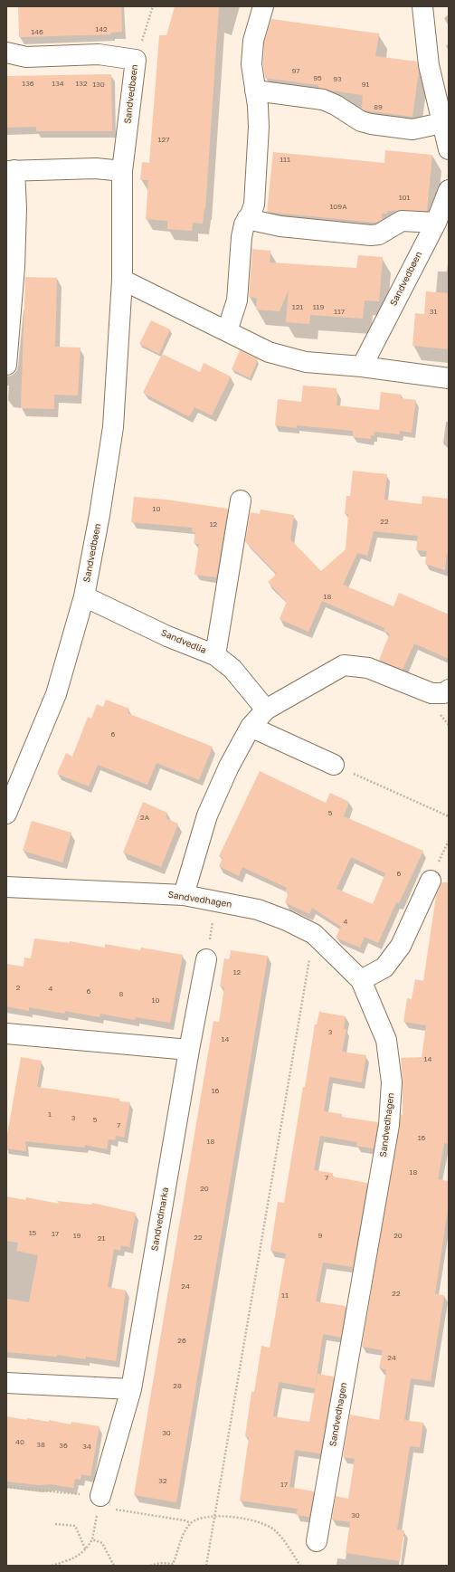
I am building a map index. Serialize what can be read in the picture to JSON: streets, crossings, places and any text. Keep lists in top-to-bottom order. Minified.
{"streets":{"street":["Sandvedbøen","Sandvedlia","Sandvedhagen","Sandvedmarka"]},"crossings":[["Sandvedbøen","Sandvedlia"]],"house_numbers":["142","146","97","95","93","136","134","132","130","91","89","127","111","101","109A","121","119","117","31","10","22","12","18","6","5","2A","6","4","12","2","4","6","8","10","3","14","14","16","1","3","5","7","16","18","18","7","20","15","17","19","9","20","22","21","24","22","11","26","24","28","30","40","38","36","34","32","17","30"]}
